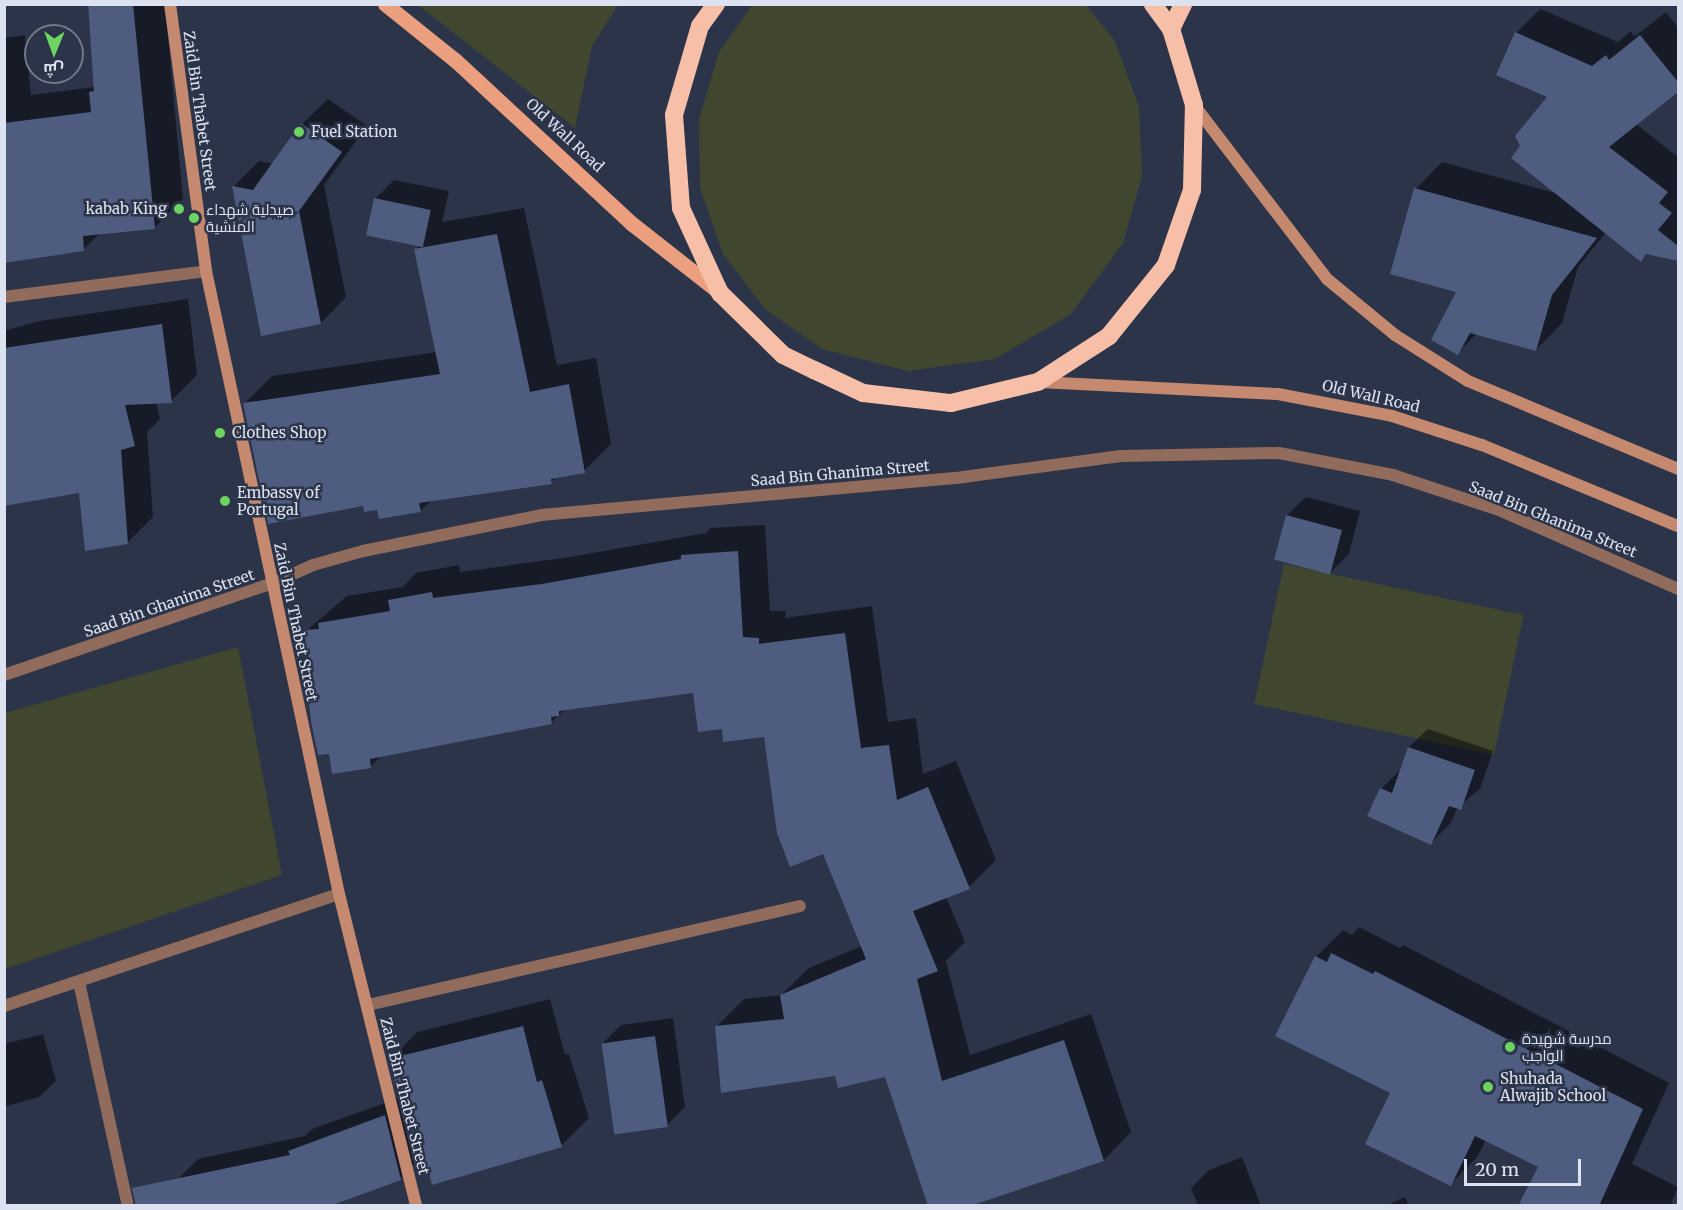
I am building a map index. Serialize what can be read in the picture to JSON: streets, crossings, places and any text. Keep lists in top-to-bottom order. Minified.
{"streets":{"main road":["Zaid Bin Thabet Street","Old Wall Road"],"street":["Saad Bin Ghanima Street"]},"crossings":[["Zaid Bin Thabet Street","Saad Bin Ghanima Street"]],"places":["Fuel Station","kabab King","صيدلية شهداء المنشية","Clothes Shop","Embassy of Portugal","مدرسة شهيدة الواجب","Shuhada Alwajib School"],"scale_bar":"20 m","north":"bottom"}
